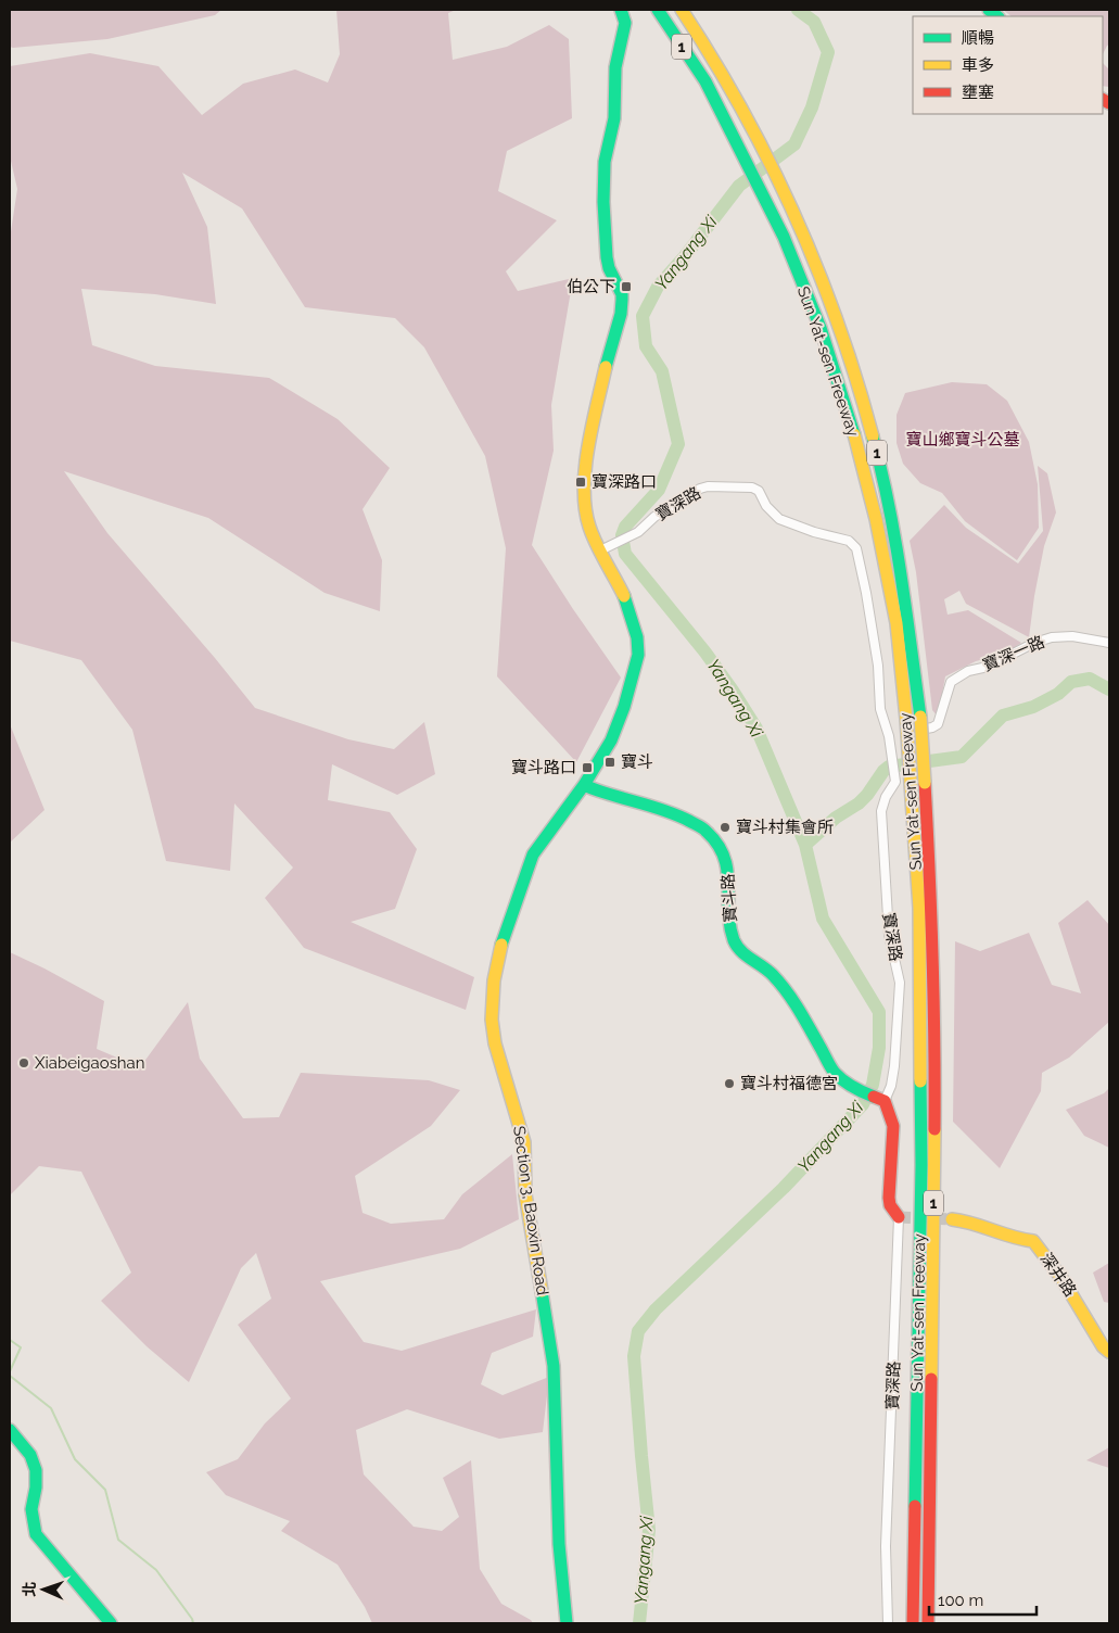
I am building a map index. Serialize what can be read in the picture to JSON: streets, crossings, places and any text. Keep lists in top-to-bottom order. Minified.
{"streets":{"main road":["1","Sun Yat-sen Freeway","寶深路","寶斗路","Section 3, Baoxin Road","深井路"],"street":["寶深一路"]},"crossings":[["寶深路","寶深一路"],["寶深路","寶斗路"],["寶深路","Section 3, Baoxin Road"],["寶斗路","Section 3, Baoxin Road"]],"water":["Yangang Xi"],"parks":["寶山鄉寶斗公墓"],"places":{"transit":["伯公下","寶深路口","寶斗","寶斗路口"],"other":["寶斗村集會所","Xiabeigaoshan","寶斗村福德宮"]},"legend":["順暢","車多","壅塞"],"scale_bar":"100 m","north":"left"}
